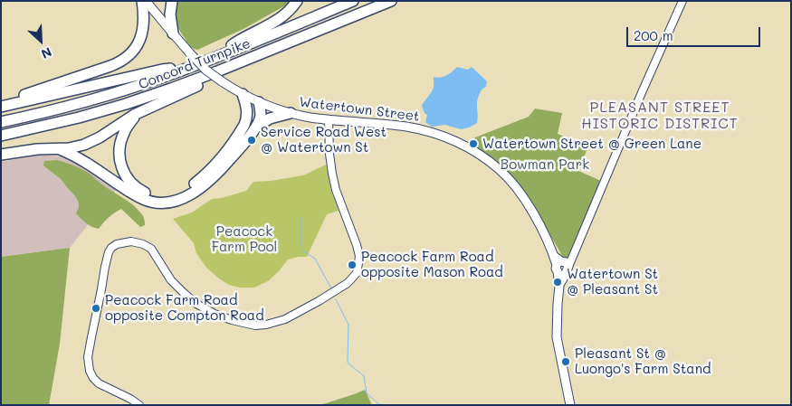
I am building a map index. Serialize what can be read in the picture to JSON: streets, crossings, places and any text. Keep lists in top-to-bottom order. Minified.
{"streets":{"highway":["Concord Turnpike"],"main road":["Watertown Street"]},"districts":["PLEASANT STREET HISTORIC DISTRICT"],"parks":["Bowman Park","Peacock Farm Pool"],"places":["Service Road West @ Watertown St","Watertown Street @ Green Lane","Peacock Farm Road opposite Mason Road","Watertown St @ Pleasant St","Peacock Farm Road opposite Compton Road","Pleasant St @ Luongo's Farm Stand"],"scale_bar":"200 m","north":"bottom right"}
